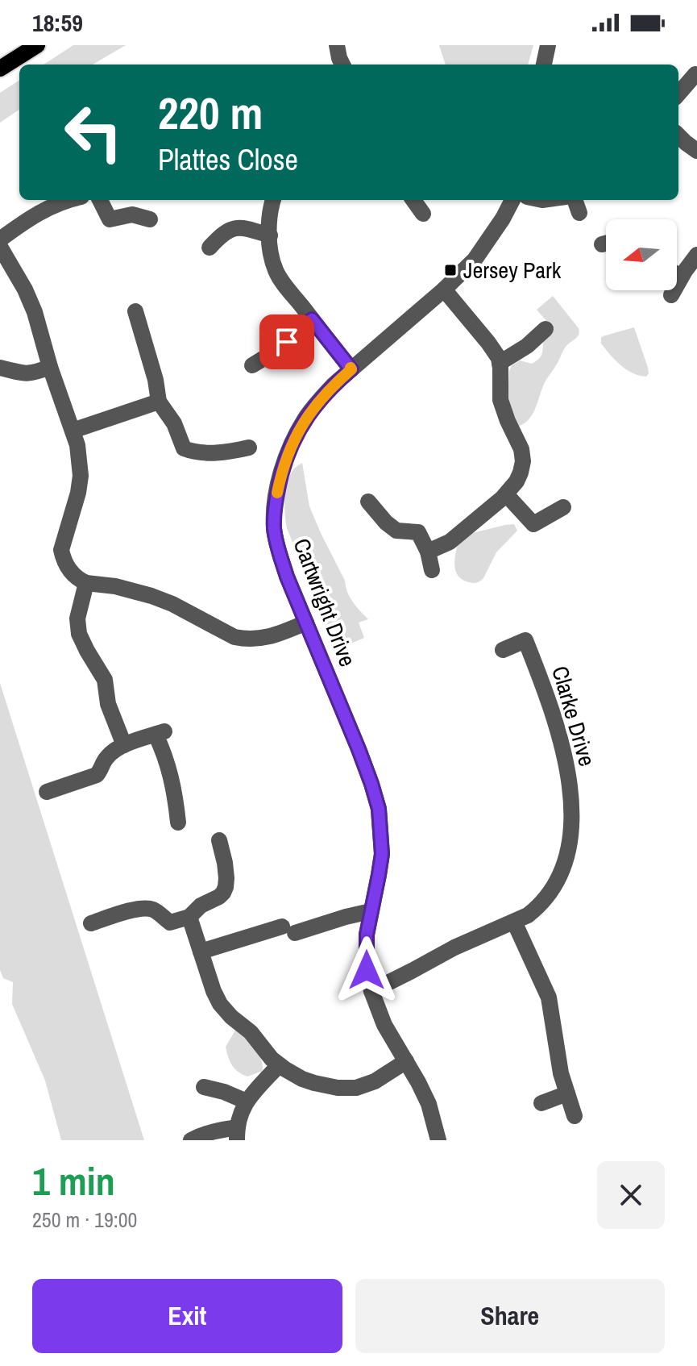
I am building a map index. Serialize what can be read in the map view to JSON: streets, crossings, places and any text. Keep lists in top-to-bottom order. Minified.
{"streets":{"street":["Cartwright Drive","Clarke Drive"]},"crossings":[["Cartwright Drive","Clarke Drive"]],"places":{"transit":["Jersey Park"]},"north":"left","page":{"status":"18:59","turn":["220 m","Plattes Close"],"heading":["1 min","250 m · 19:00"],"buttons":["Exit","Share"]}}
